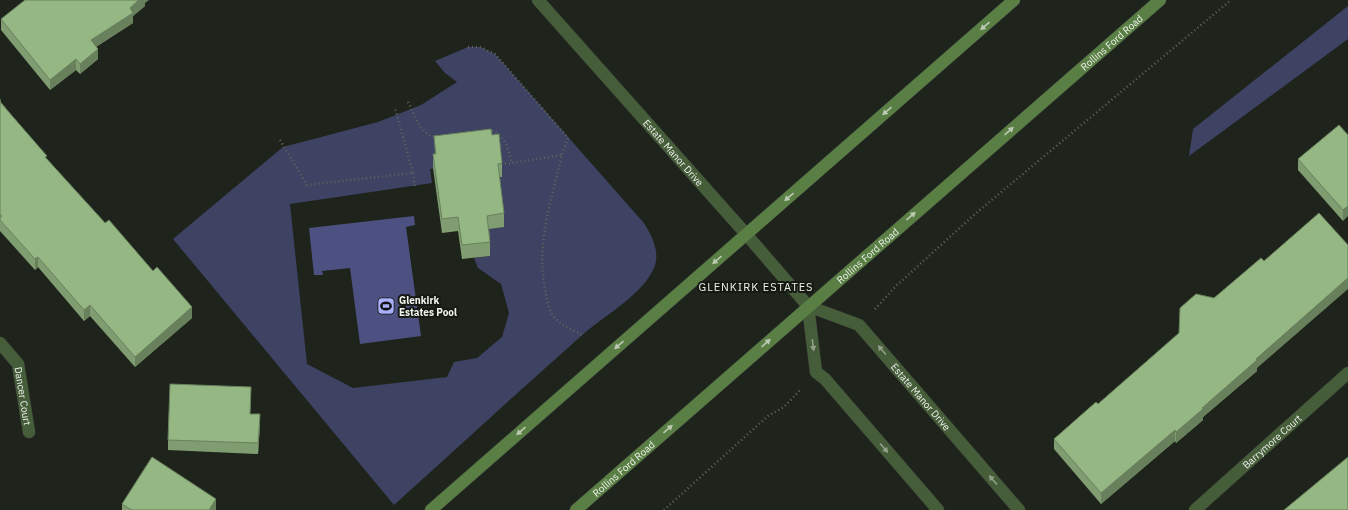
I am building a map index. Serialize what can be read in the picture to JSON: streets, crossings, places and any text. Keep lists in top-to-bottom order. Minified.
{"streets":{"main road":["Rollins Ford Road"],"street":["Estate Manor Drive","Dancer Court","Barrymore Court"]},"crossings":[["Rollins Ford Road","Estate Manor Drive"]],"districts":["GLENKIRK ESTATES"],"places":{"sports":["Glenkirk Estates Pool"]}}
